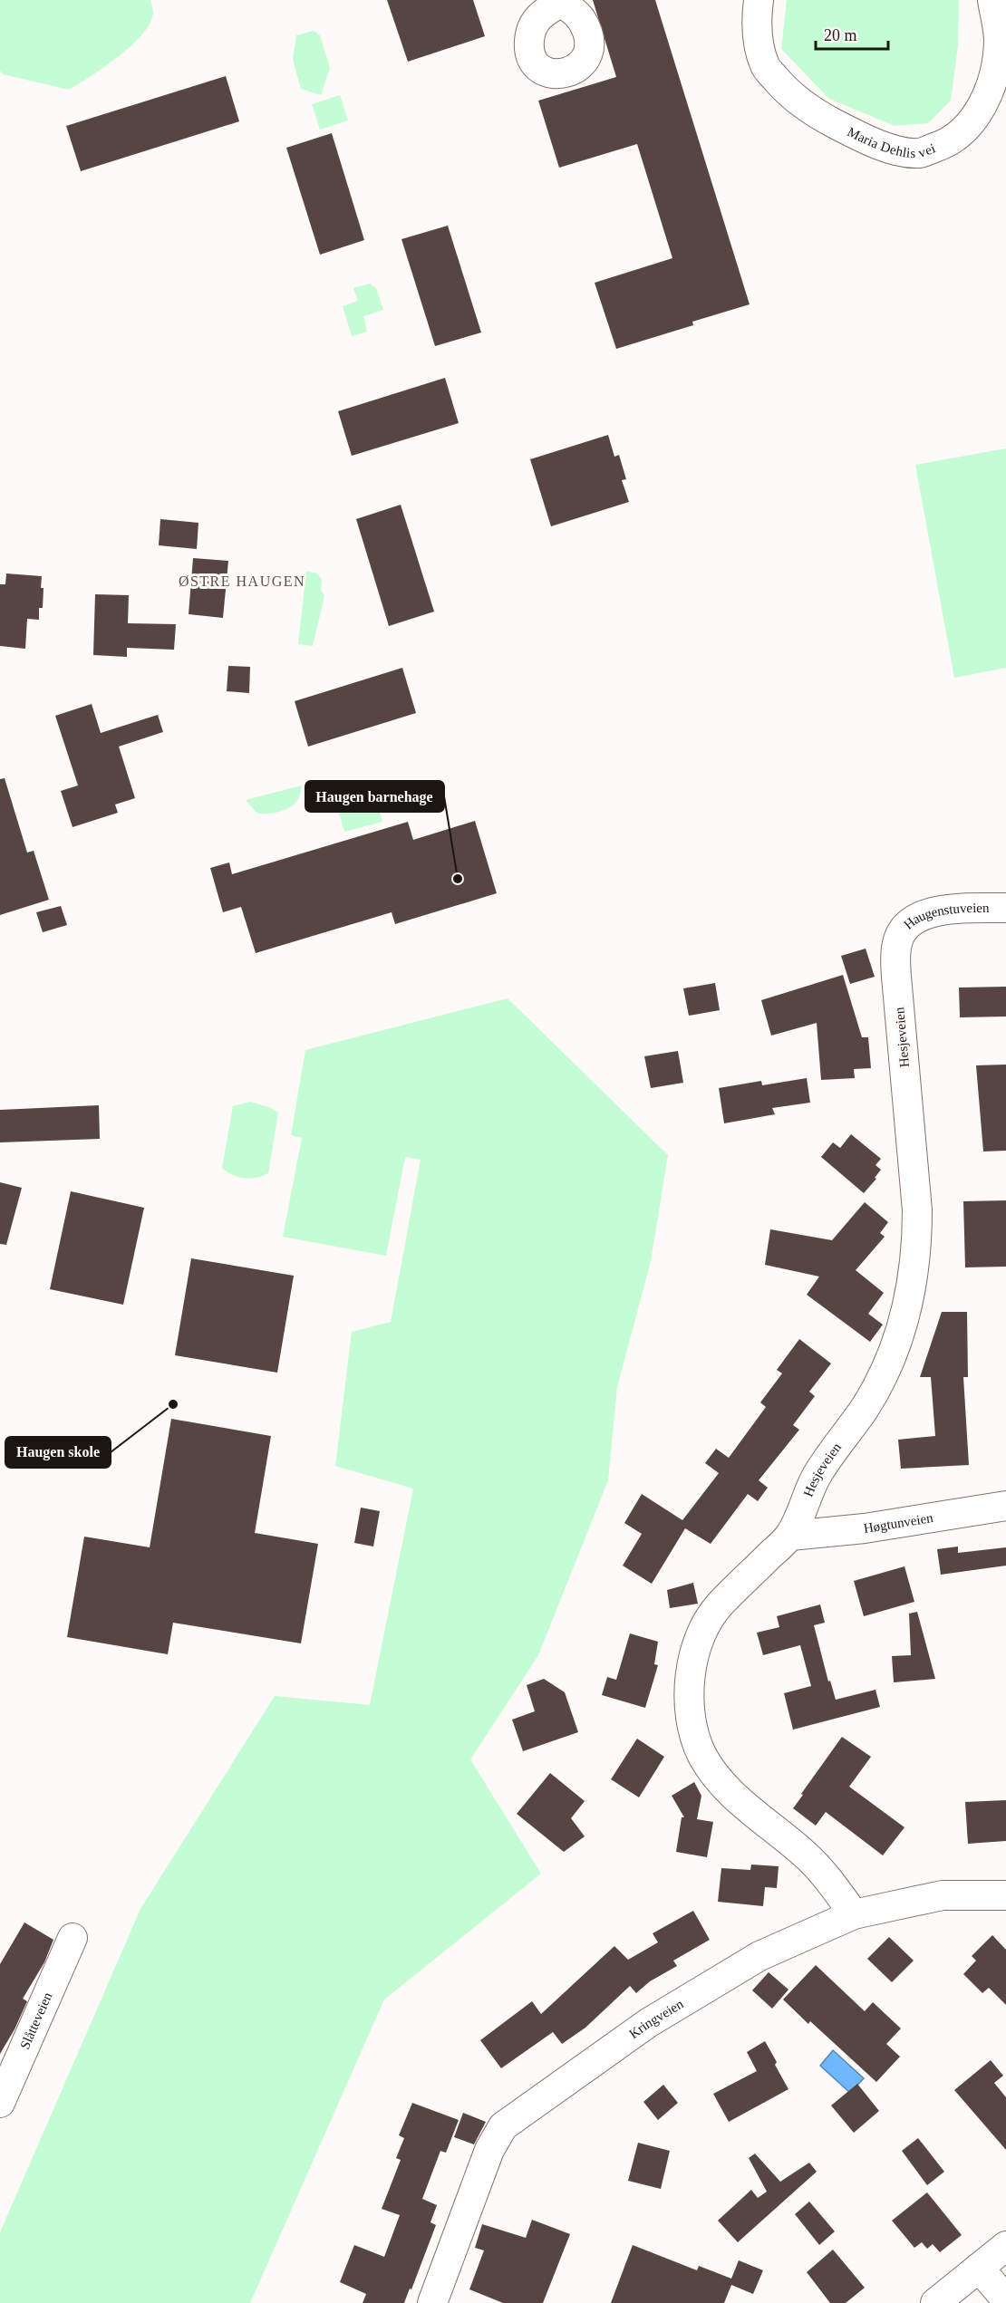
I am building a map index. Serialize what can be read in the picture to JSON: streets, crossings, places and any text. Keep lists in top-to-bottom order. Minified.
{"streets":{"street":["Maria Dehlis vei","Haugenstuveien","Hesjeveien","Høgtunveien","Kringveien","Slåtteveien"]},"crossings":[["Haugenstuveien","Hesjeveien"],["Hesjeveien","Høgtunveien"],["Hesjeveien","Kringveien"]],"districts":["ØSTRE HAUGEN"],"places":["Haugen barnehage","Haugen skole"],"scale_bar":"20 m"}
